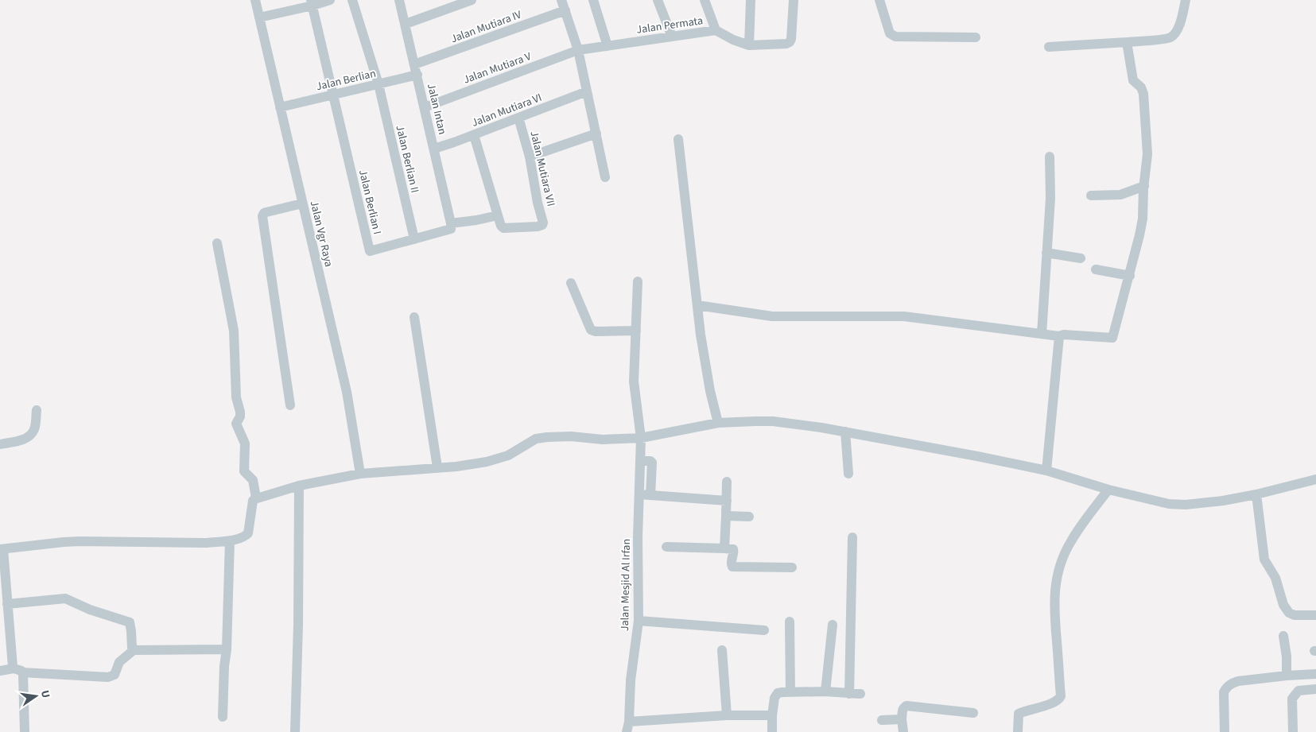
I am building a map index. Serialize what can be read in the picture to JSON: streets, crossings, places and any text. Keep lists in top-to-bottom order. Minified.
{"streets":{"street":["Jalan Permata","Jalan Mutiara IV","Jalan Mutiara V","Jalan Berlian","Jalan Intan","Jalan Mutiara VI","Jalan Berlian II","Jalan Mutiara VII","Jalan Berlian I","Jalan Vgr Raya","Jalan Mesjid Al Irfan"]},"crossings":[["Jalan Permata","Jalan Mutiara V"],["Jalan Mutiara IV","Jalan Intan"],["Jalan Mutiara V","Jalan Intan"],["Jalan Berlian","Jalan Intan"],["Jalan Berlian","Jalan Berlian II"],["Jalan Berlian","Jalan Berlian I"],["Jalan Berlian","Jalan Vgr Raya"],["Jalan Intan","Jalan Mutiara VI"],["Jalan Intan","Jalan Berlian I"],["Jalan Mutiara VI","Jalan Mutiara VII"],["Jalan Berlian II","Jalan Berlian I"]],"north":"right"}
